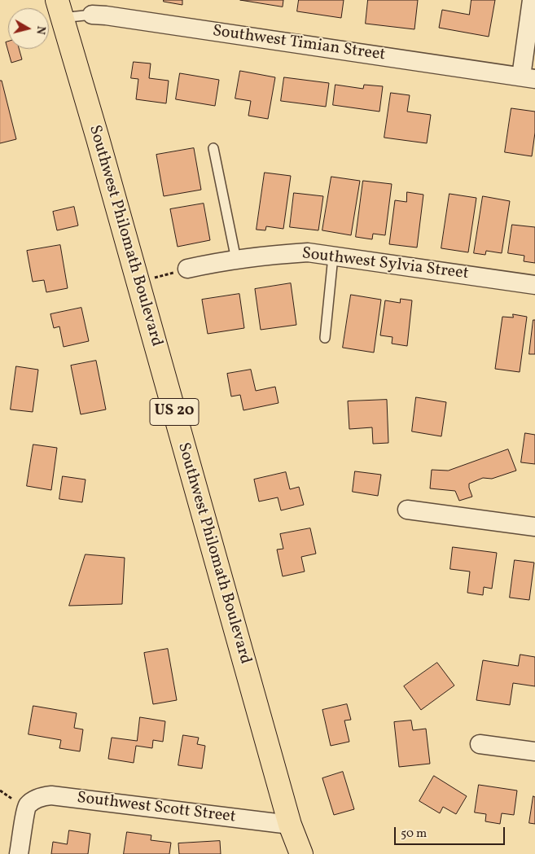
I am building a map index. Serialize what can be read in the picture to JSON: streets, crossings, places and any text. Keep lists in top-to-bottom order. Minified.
{"streets":{"highway":["Southwest Philomath Boulevard","US 20"],"street":["Southwest Timian Street","Southwest Sylvia Street","Southwest Scott Street"]},"crossings":[["Southwest Timian Street","Southwest Philomath Boulevard"],["Southwest Philomath Boulevard","Southwest Scott Street"]],"scale_bar":"50 m","north":"right"}
